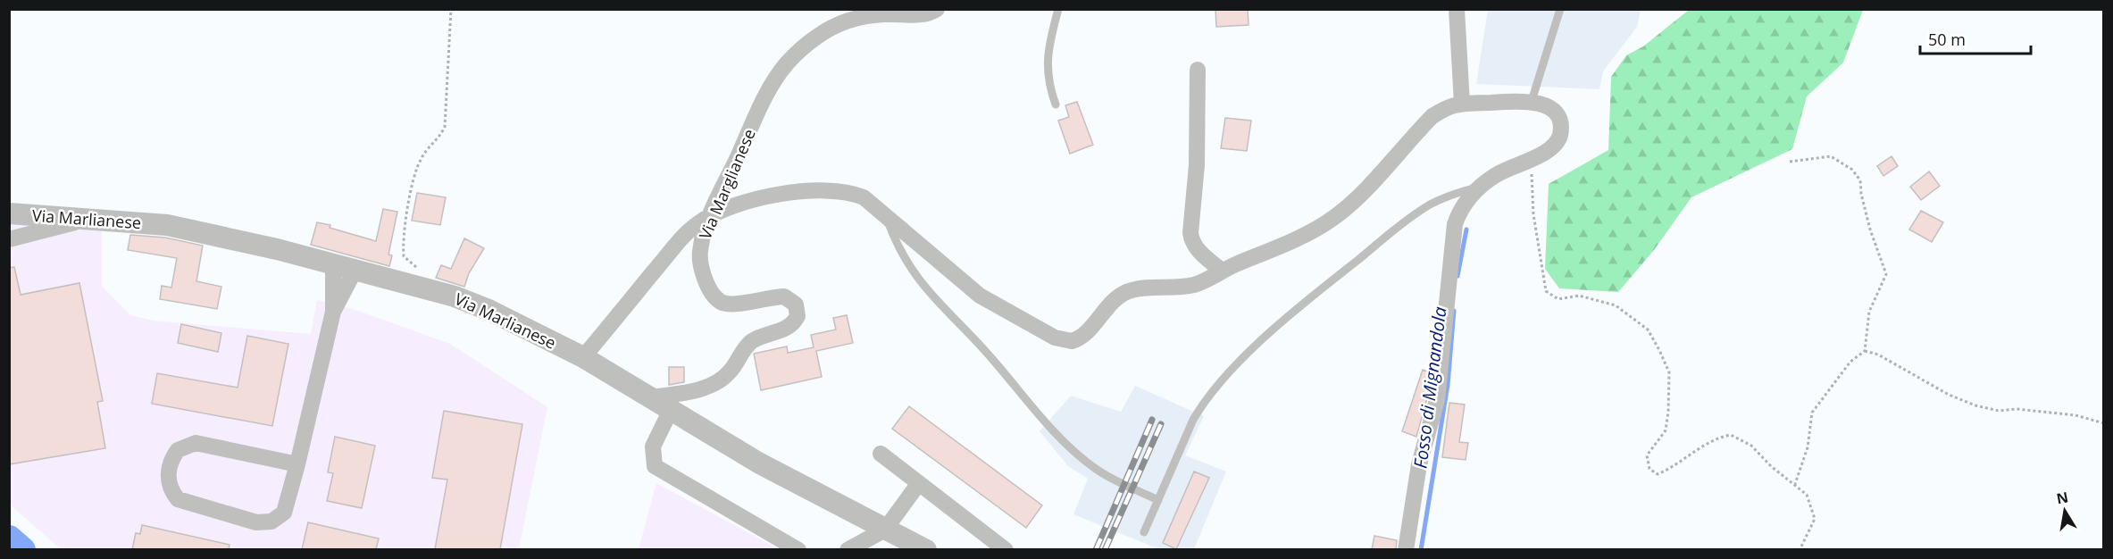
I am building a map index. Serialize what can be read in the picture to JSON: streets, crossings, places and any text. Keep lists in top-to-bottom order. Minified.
{"streets":{"street":["Via Marglianese","Via Marlianese"]},"crossings":[["Via Marglianese","Via Marlianese"]],"water":["Fosso di Mignandola"],"scale_bar":"50 m","north":"top"}
